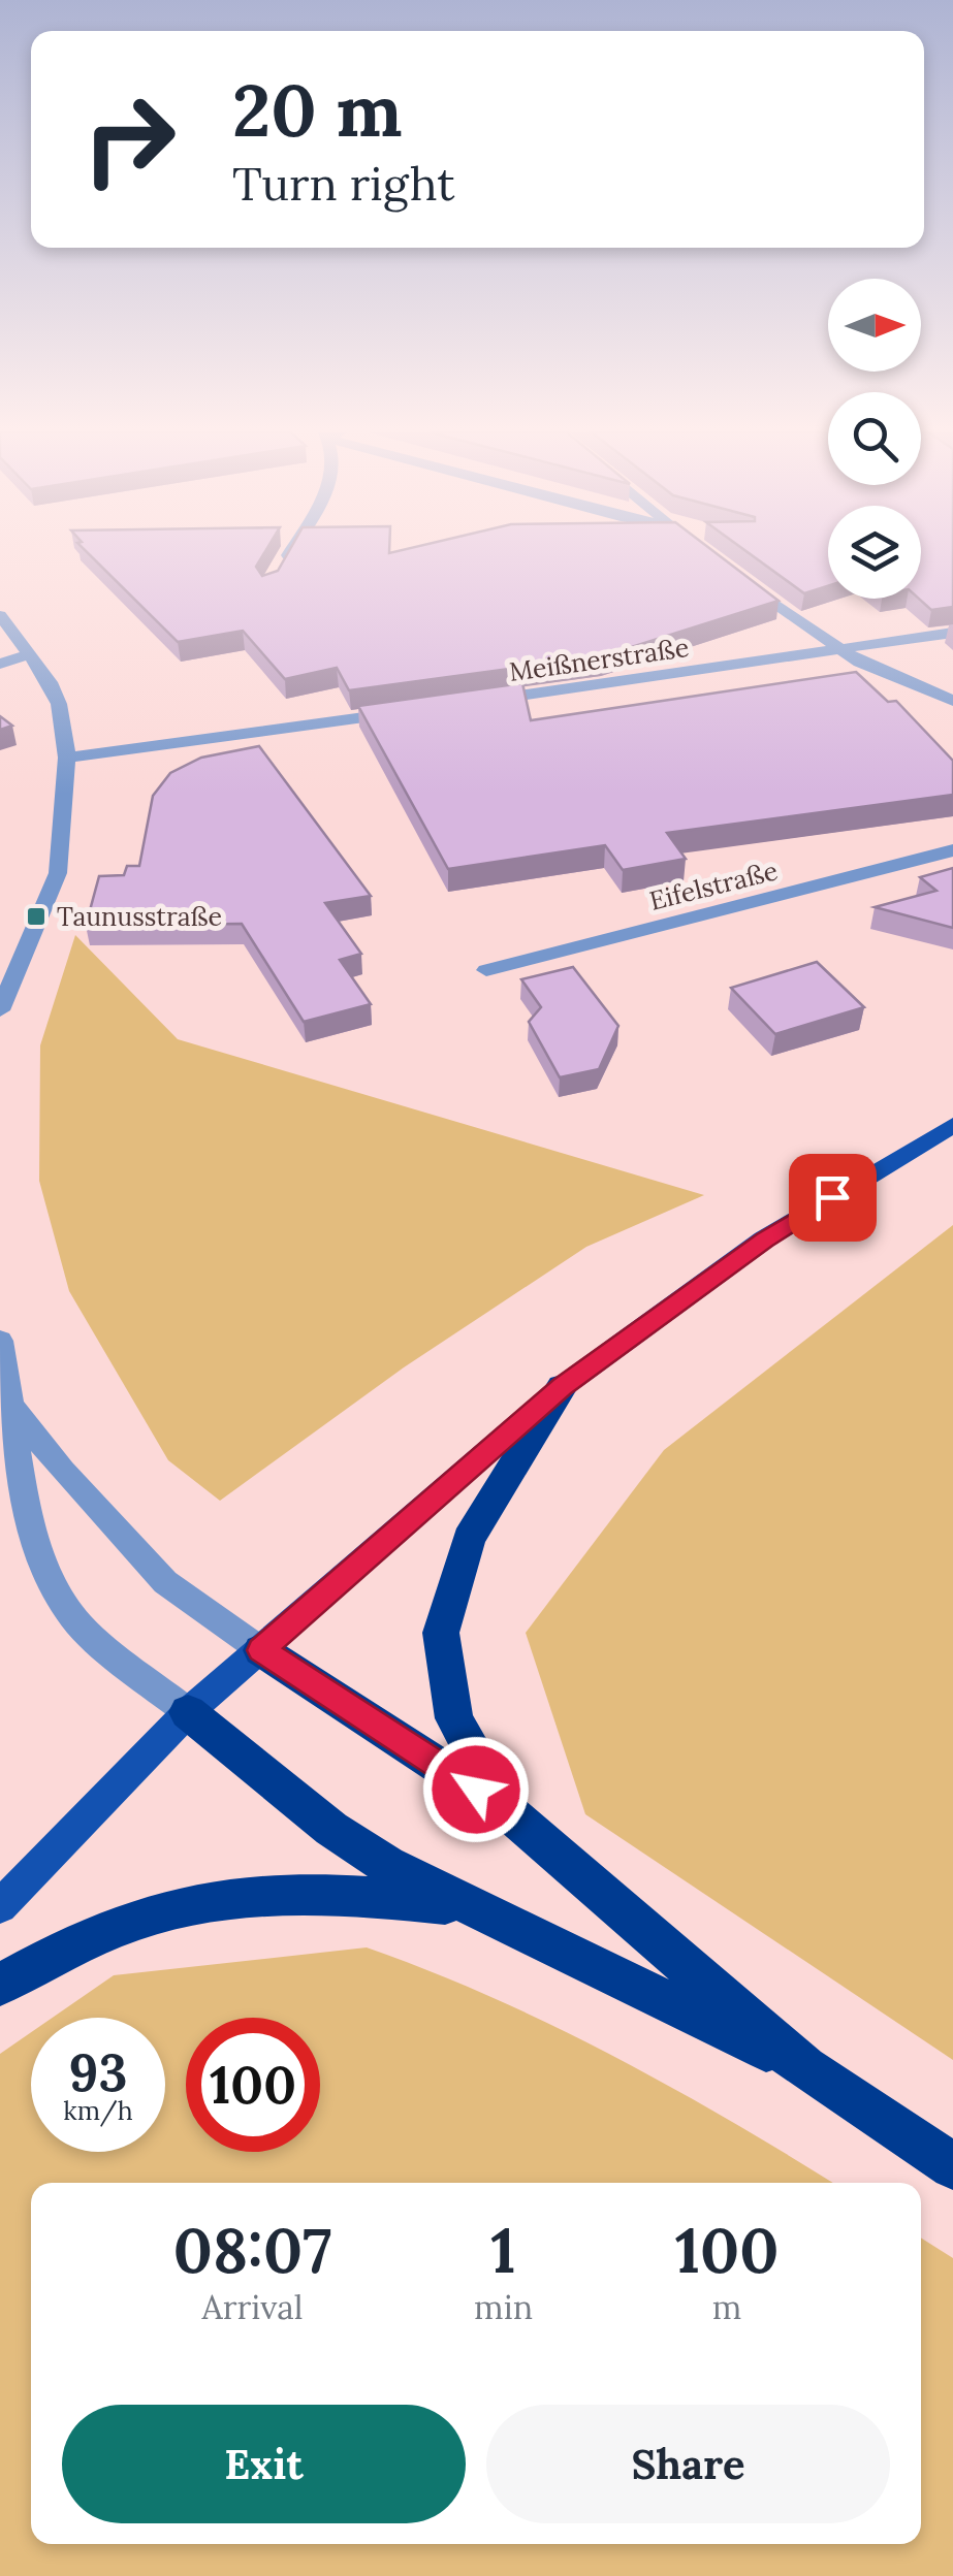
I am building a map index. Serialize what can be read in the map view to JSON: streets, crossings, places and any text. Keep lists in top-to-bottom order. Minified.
{"streets":{"street":["Meißnerstraße","Eifelstraße"]},"places":{"transit":["Taunusstraße"]},"north":"right","page":{"turn":["20 m","Turn right"],"speed":"93 km/h","limit":"100","eta":["08:07","Arrival","1","min","100","m"],"buttons":["Exit","Share"]}}
